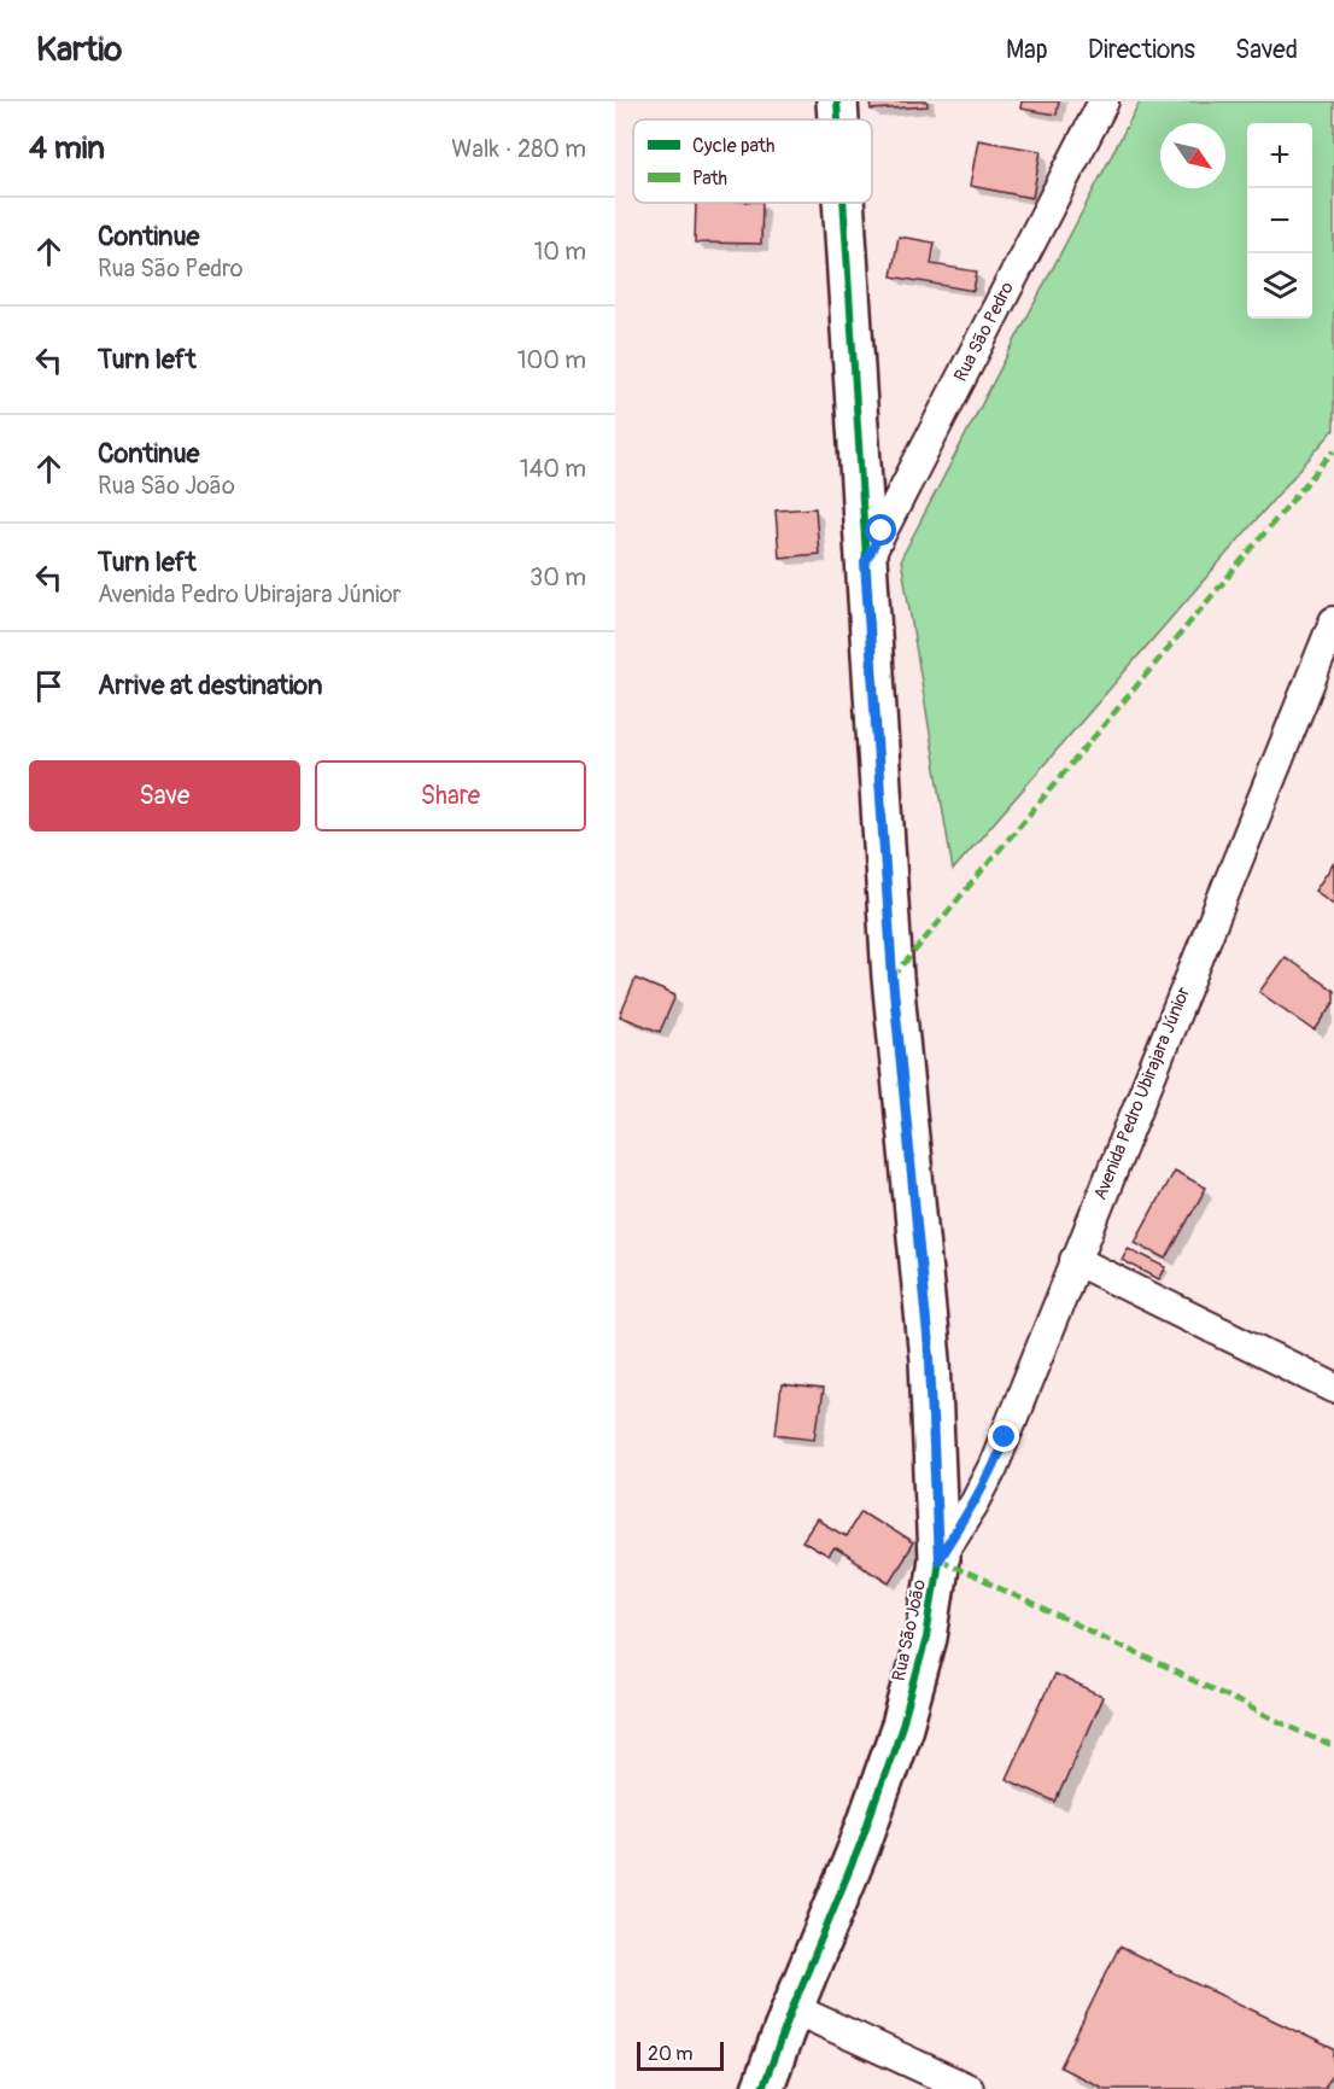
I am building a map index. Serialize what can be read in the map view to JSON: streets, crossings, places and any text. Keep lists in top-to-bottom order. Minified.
{"streets":{"street":["Rua São Pedro","Avenida Pedro Ubirajara Júnior","Rua São João"]},"crossings":[["Rua São Pedro","Rua São João"],["Avenida Pedro Ubirajara Júnior","Rua São João"]],"legend":["Cycle path","Path"],"scale_bar":"20 m","north":"bottom right","page":{"header":"Kartio","nav":["Map","Directions","Saved"],"heading":["4 min","Walk · 280 m"],"map_buttons":["+","−"],"list":[["Continue","Rua São Pedro","10 m"],["Turn left","100 m"],["Continue","Rua São João","140 m"],["Turn left","Avenida Pedro Ubirajara Júnior","30 m"],"Arrive at destination"],"buttons":["Save","Share"],"scale":"20 m"}}
